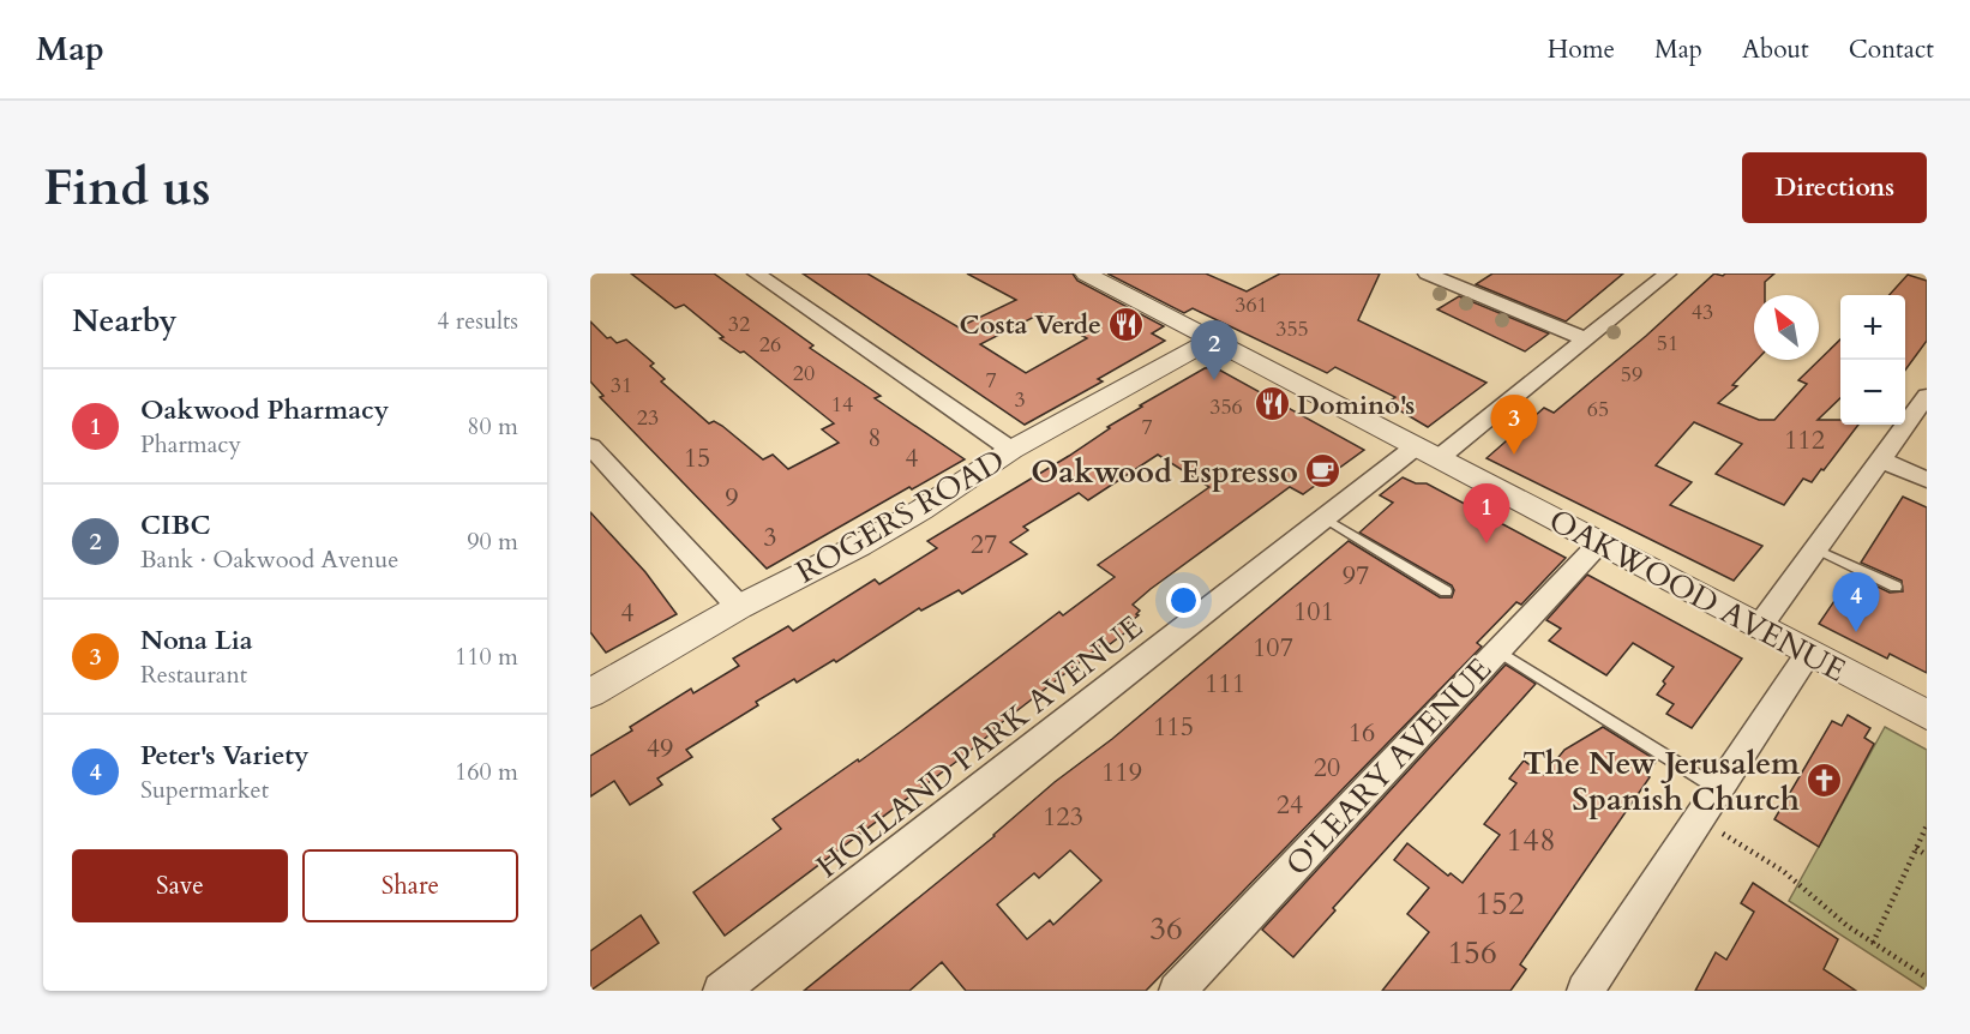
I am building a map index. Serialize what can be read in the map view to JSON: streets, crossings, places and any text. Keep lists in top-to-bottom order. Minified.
{"streets":{"street":["ROGERS ROAD","OAKWOOD AVENUE","HOLLAND PARK AVENUE","O'LEARY AVENUE"]},"crossings":[["ROGERS ROAD","OAKWOOD AVENUE"],["OAKWOOD AVENUE","HOLLAND PARK AVENUE"],["OAKWOOD AVENUE","O'LEARY AVENUE"]],"places":{"restaurant":["Costa Verde","Domino's"],"cafe":["Oakwood Espresso"],"church":["The New Jerusalem Spanish Church"]},"house_numbers":["361","43","32","355","51","26","20","59","7","31","3","14","356","65","23","7","8","112","15","4","9","3","27","97","101","4","107","111","115","16","49","20","119","24","123","148","152","36","156"],"north":"top left","page":{"header":"Map","nav":["Home","Map","About","Contact"],"buttons":["Directions",["Save","Share"]],"title":"Find us","heading":["Nearby","4 results"],"map_buttons":["+","−"],"pins":["2","3","1","4"],"list":[{"mark":"1","name":"Oakwood Pharmacy","note":"Pharmacy","value":"80 m"},{"mark":"2","name":"CIBC","note":"Bank · Oakwood Avenue","value":"90 m"},{"mark":"3","name":"Nona Lia","note":"Restaurant","value":"110 m"},{"mark":"4","name":"Peter's Variety","note":"Supermarket","value":"160 m"}]}}
